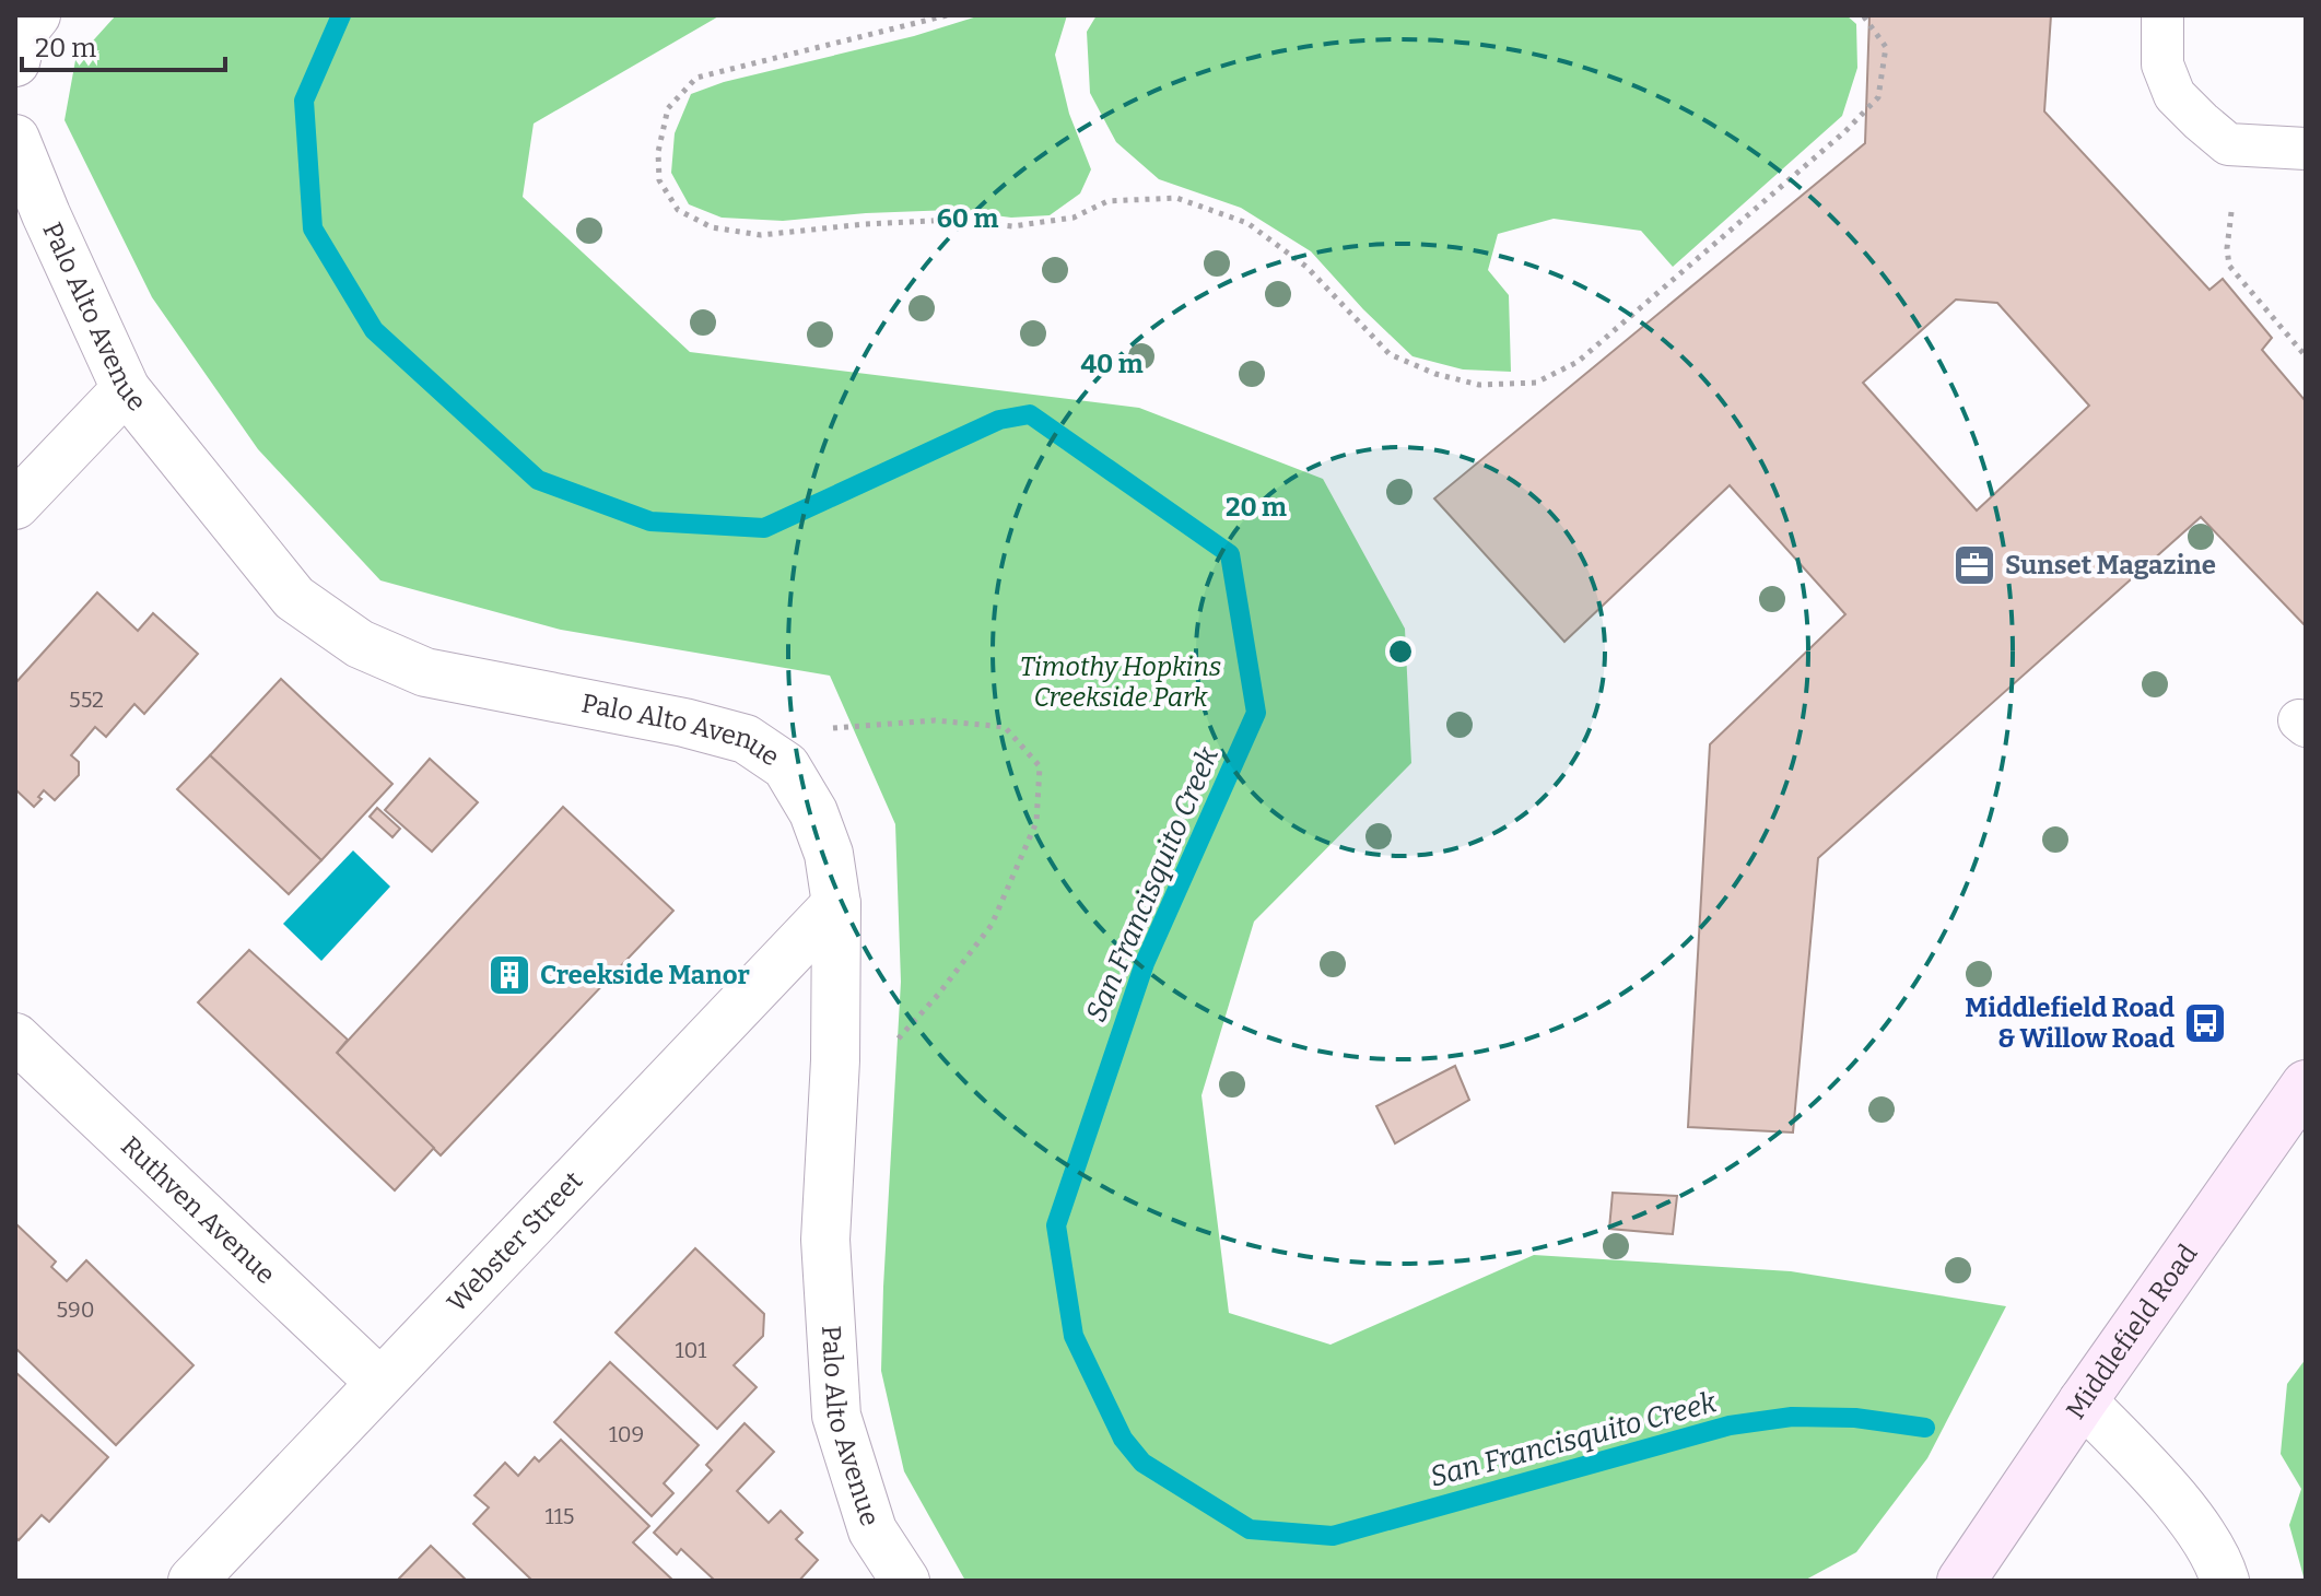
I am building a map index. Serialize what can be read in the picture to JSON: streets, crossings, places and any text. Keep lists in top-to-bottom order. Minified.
{"streets":{"main road":["Middlefield Road"],"street":["Palo Alto Avenue","Ruthven Avenue","Webster Street"]},"crossings":[["Palo Alto Avenue","Webster Street"],["Ruthven Avenue","Webster Street"]],"water":["San Francisquito Creek"],"parks":["Timothy Hopkins Creekside Park"],"places":{"office":["Sunset Magazine"],"building":["Creekside Manor"],"bus stop":["Middlefield Road & Willow Road"]},"house_numbers":["552","590","101","109","115"],"scale_bar":"20 m","rings":["60 m","40 m","20 m"]}
